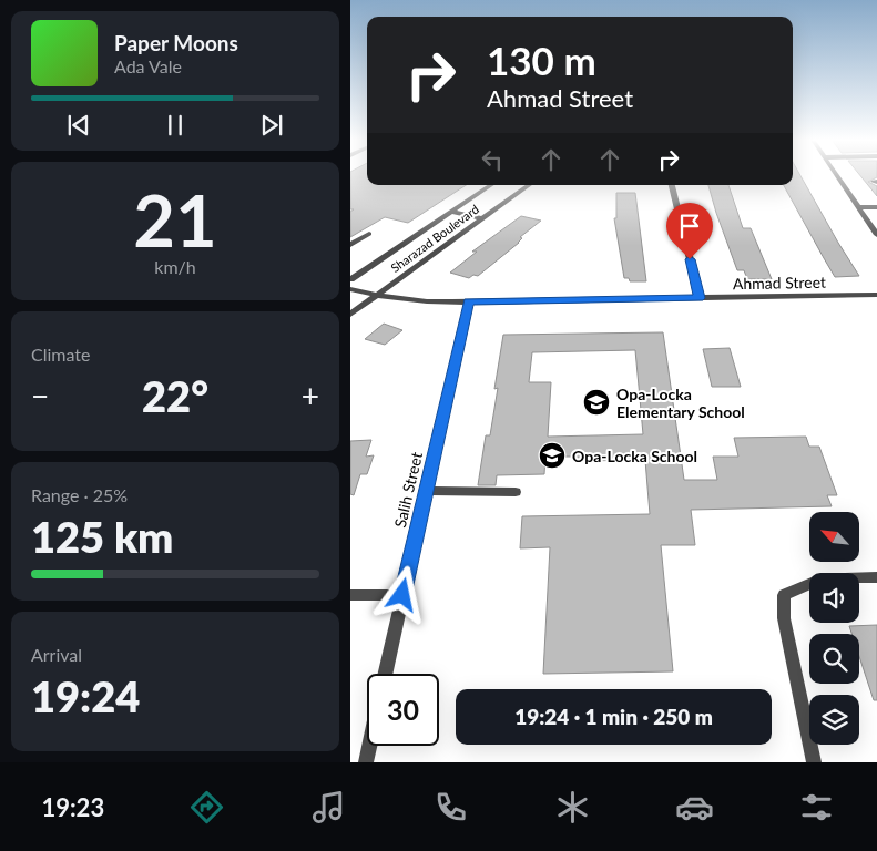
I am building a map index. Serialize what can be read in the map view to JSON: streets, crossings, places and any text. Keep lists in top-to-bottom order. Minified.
{"streets":{"street":["Sharazad Boulevard","Ahmad Street","Salih Street"]},"crossings":[["Sharazad Boulevard","Ahmad Street"],["Ahmad Street","Salih Street"]],"places":{"school or university":["Opa-Locka Elementary School","Opa-Locka School"]},"north":"top left","page":{"turn":["130 m","Ahmad Street"],"song":["Paper Moons","Ada Vale"],"tile":[["21","km/h"],"Climate",["Range · 25%","125 km"],["Arrival","19:24"]],"heat":["−","22°","+"],"limit":"30","trip":"19:24 · 1 min · 250 m","tabs":"19:23"}}
